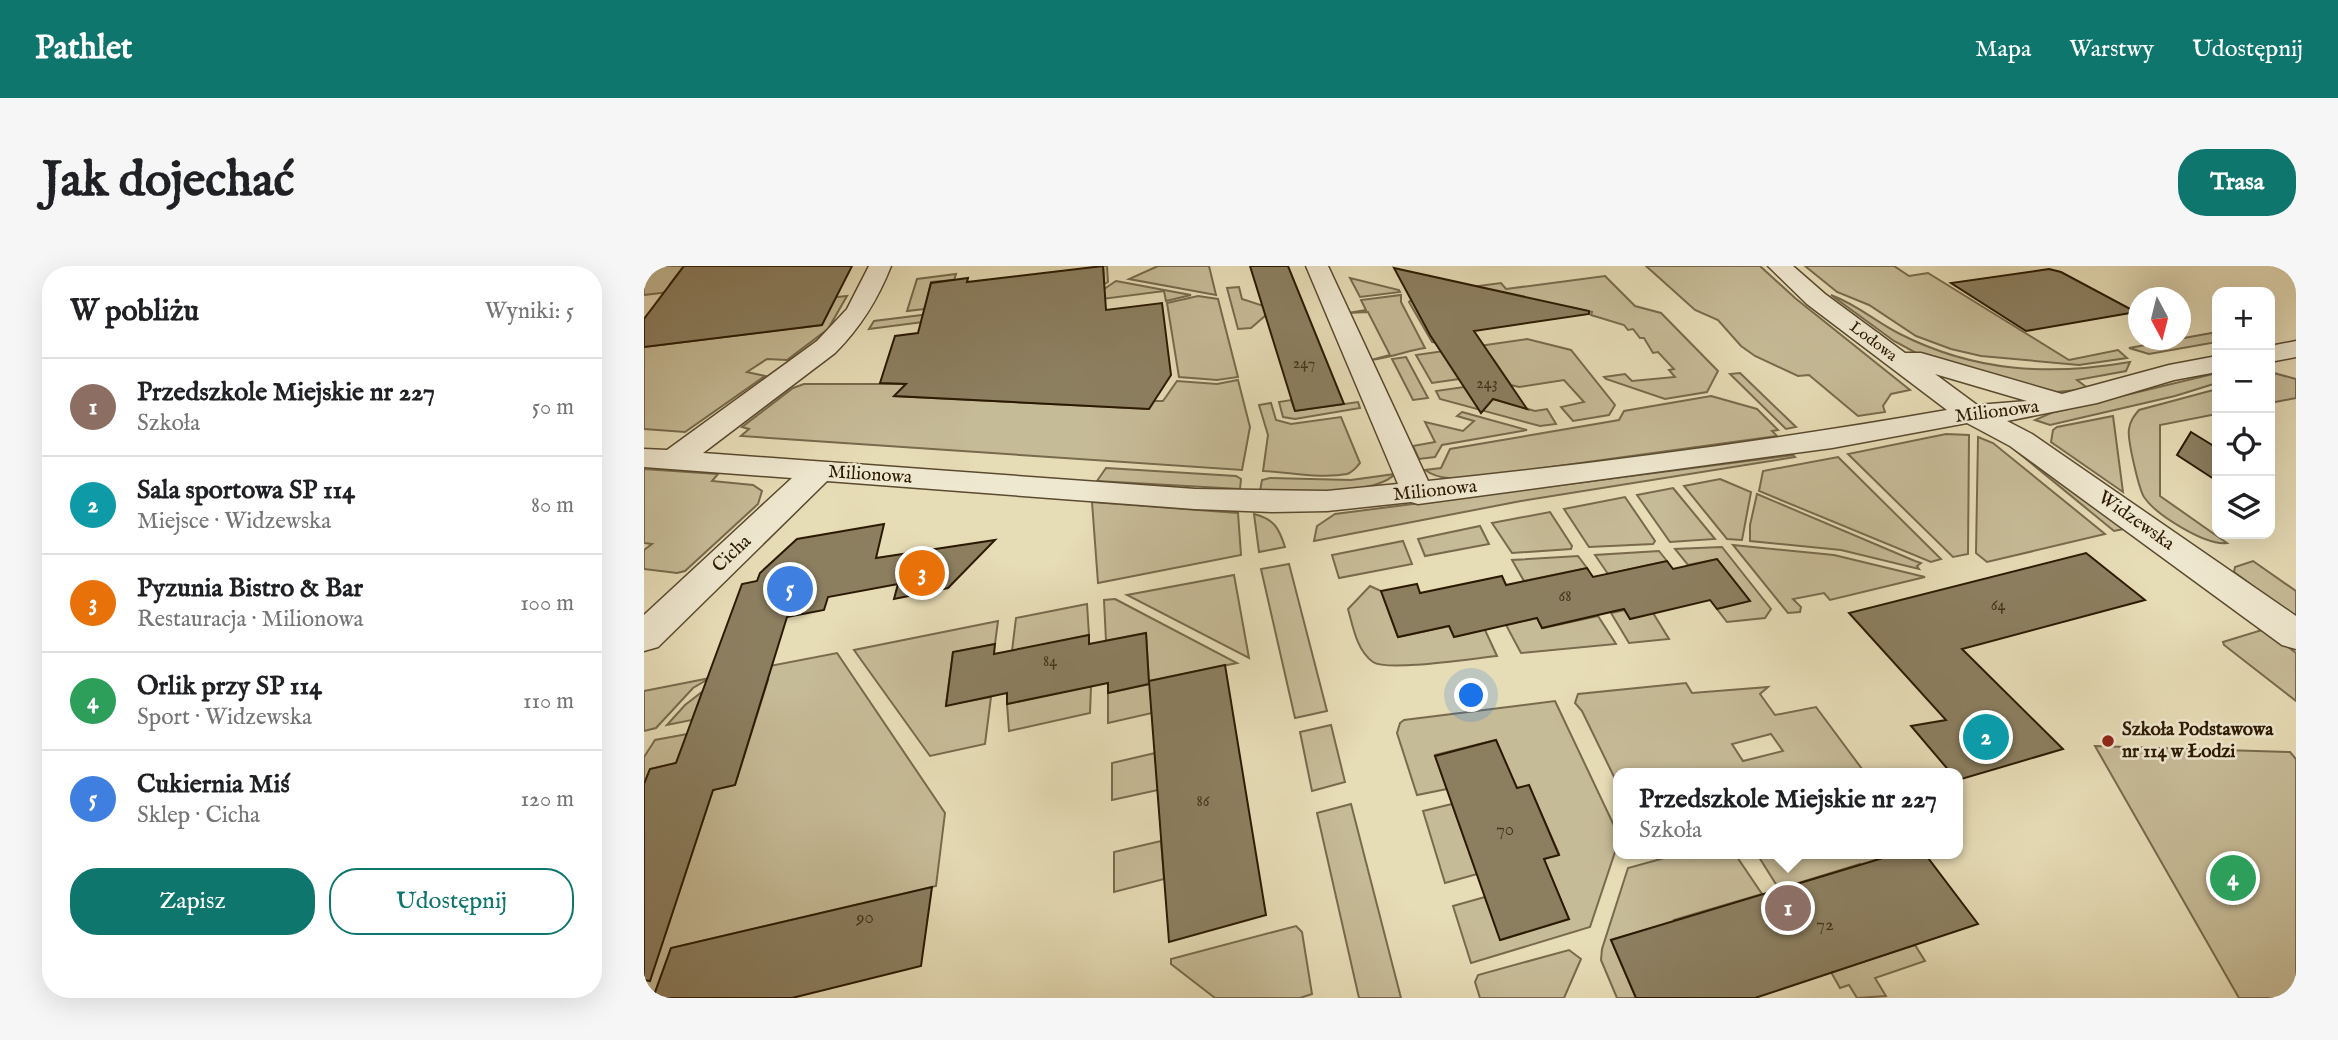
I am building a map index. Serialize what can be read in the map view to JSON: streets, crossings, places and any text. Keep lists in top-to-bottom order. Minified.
{"streets":{"street":["Lodowa","Milionowa","Widzewska","Cicha"]},"crossings":[["Lodowa","Milionowa"],["Lodowa","Widzewska"],["Milionowa","Widzewska"],["Milionowa","Cicha"]],"places":["Szkoła Podstawowa nr 114 w Łodzi"],"house_numbers":["247","243","68","64","84","86","70","90","72"],"north":"bottom","page":{"header":"Pathlet","nav":["Mapa","Warstwy","Udostępnij"],"buttons":["Trasa",["Zapisz","Udostępnij"]],"title":"Jak dojechać","heading":["W pobliżu","Wyniki: 5"],"map_buttons":["+","−"],"list":[{"mark":"1","name":"Przedszkole Miejskie nr 227","note":"Szkoła","value":"50 m"},{"mark":"2","name":"Sala sportowa SP 114","note":"Miejsce · Widzewska","value":"80 m"},{"mark":"3","name":"Pyzunia Bistro & Bar","note":"Restauracja · Milionowa","value":"100 m"},{"mark":"4","name":"Orlik przy SP 114","note":"Sport · Widzewska","value":"110 m"},{"mark":"5","name":"Cukiernia Miś","note":"Sklep · Cicha","value":"120 m"}],"pins":["3","5","2","4","1"],"popup":["Przedszkole Miejskie nr 227","Szkoła"]}}
